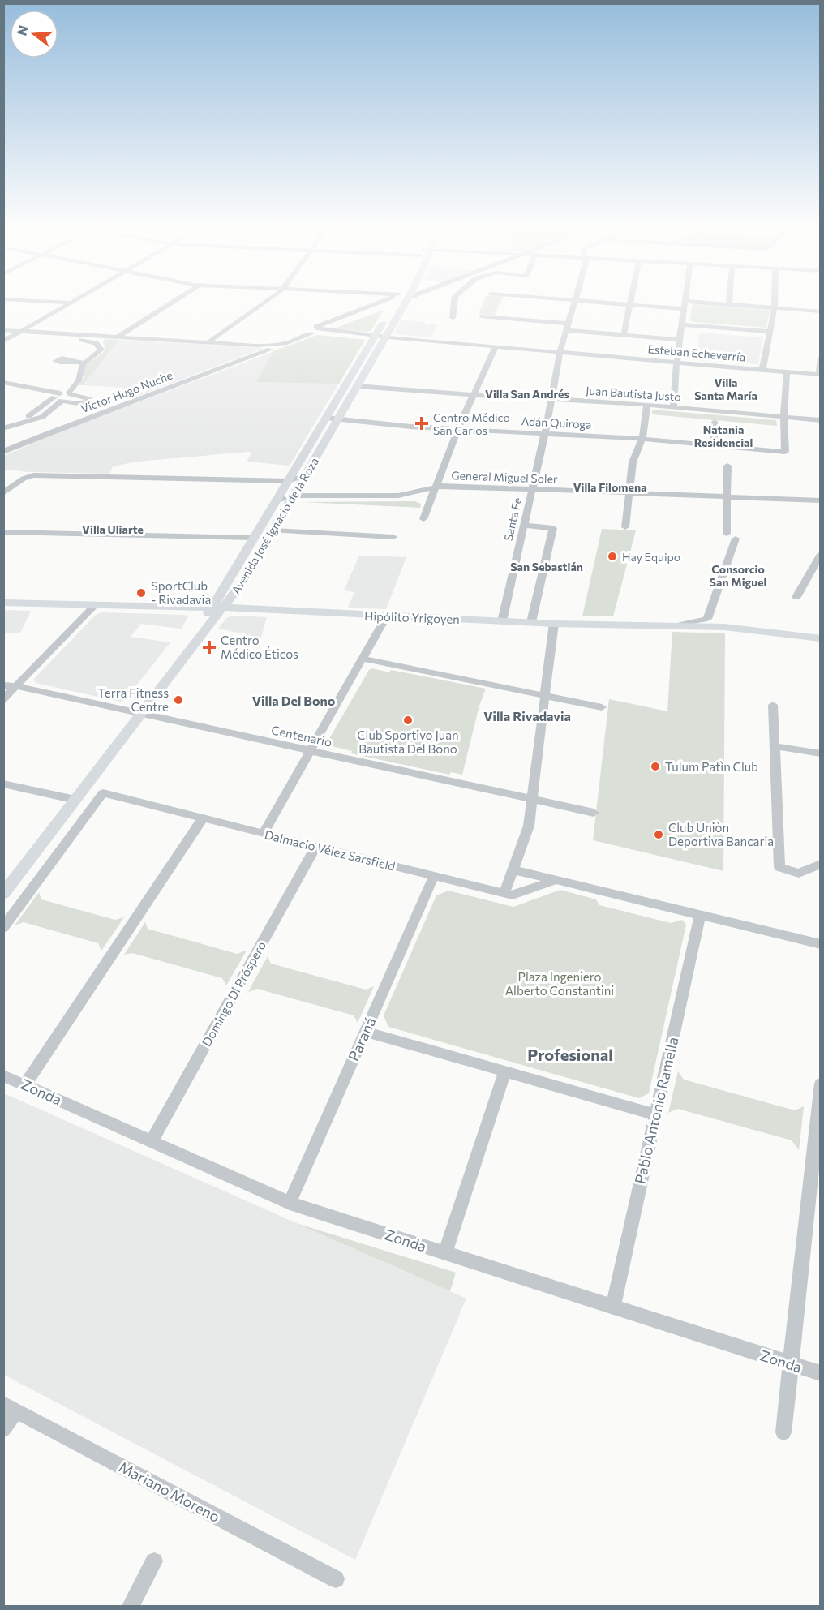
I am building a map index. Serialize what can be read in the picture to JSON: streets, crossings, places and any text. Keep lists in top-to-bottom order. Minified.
{"streets":{"main road":["Avenida José Ignacio de la Roza","Hipólito Yrigoyen"],"street":["Esteban Echeverría","Víctor Hugo Nuche","Juan Bautista Justo","Adán Quiroga","General Miguel Soler","Santa Fe","Centenario","Dalmacio Vélez Sarsfield","Domingo Di Próspero","Paraná","Zonda","Pablo Antonio Ramella","Mariano Moreno"]},"crossings":[["Esteban Echeverría","Víctor Hugo Nuche"],["Esteban Echeverría","Santa Fe"],["Esteban Echeverría","Avenida José Ignacio de la Roza"],["Juan Bautista Justo","Adán Quiroga"],["Juan Bautista Justo","Santa Fe"],["Juan Bautista Justo","Avenida José Ignacio de la Roza"],["Adán Quiroga","Santa Fe"],["Adán Quiroga","Avenida José Ignacio de la Roza"],["General Miguel Soler","Santa Fe"],["General Miguel Soler","Avenida José Ignacio de la Roza"],["Santa Fe","Hipólito Yrigoyen"],["Avenida José Ignacio de la Roza","Hipólito Yrigoyen"],["Avenida José Ignacio de la Roza","Centenario"],["Dalmacio Vélez Sarsfield","Domingo Di Próspero"],["Dalmacio Vélez Sarsfield","Paraná"],["Domingo Di Próspero","Zonda"],["Paraná","Zonda"],["Zonda","Pablo Antonio Ramella"]],"districts":["Villa Santa María","Villa San Andrés","Natania Residencial","Villa Filomena","Villa Uliarte","San Sebastián","Consorcio San Miguel","Villa Del Bono","Villa Rivadavia","Profesional"],"parks":["Plaza Ingeniero Alberto Constantini"],"places":{"health":["Centro Médico San Carlos","Centro Médico Éticos"],"other":["Hay Equipo","SportClub - Rivadavia","Terra Fitness Centre","Club Sportivo Juan Bautista Del Bono","Tulum Patìn Club","Club Uniòn Deportiva Bancaria"]},"north":"left"}
